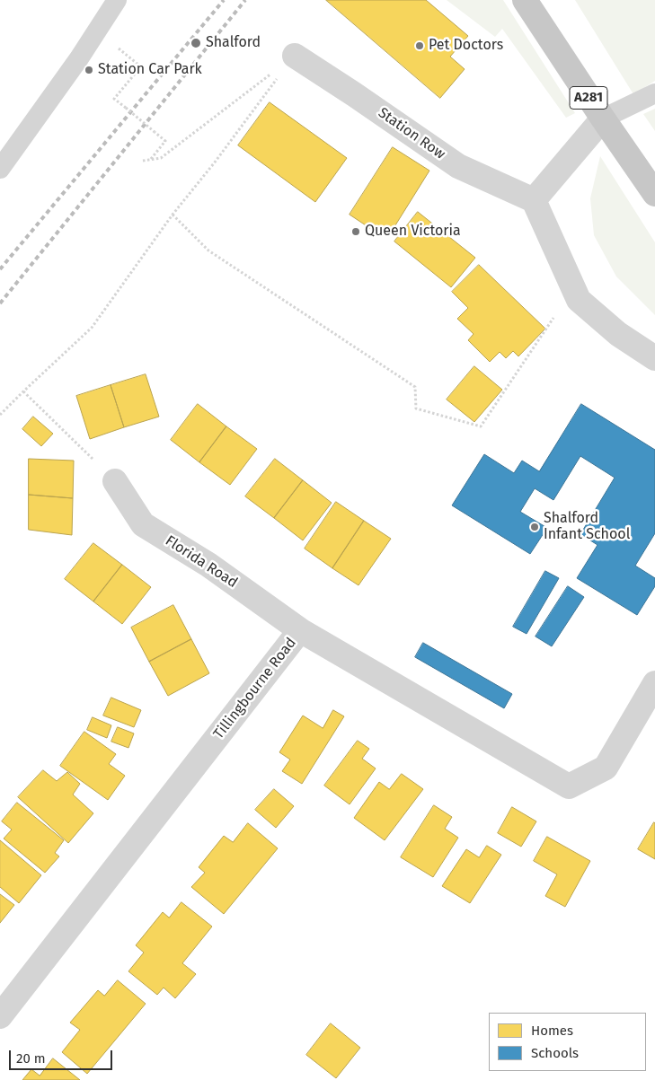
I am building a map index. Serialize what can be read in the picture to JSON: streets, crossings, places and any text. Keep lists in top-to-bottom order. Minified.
{"streets":{"main road":["A281"],"street":["Station Row","Florida Road","Tillingbourne Road"]},"crossings":[["Florida Road","Tillingbourne Road"]],"places":["Shalford","Pet Doctors","Station Car Park","Queen Victoria","Shalford Infant School"],"legend":["Homes","Schools"],"scale_bar":"20 m"}
